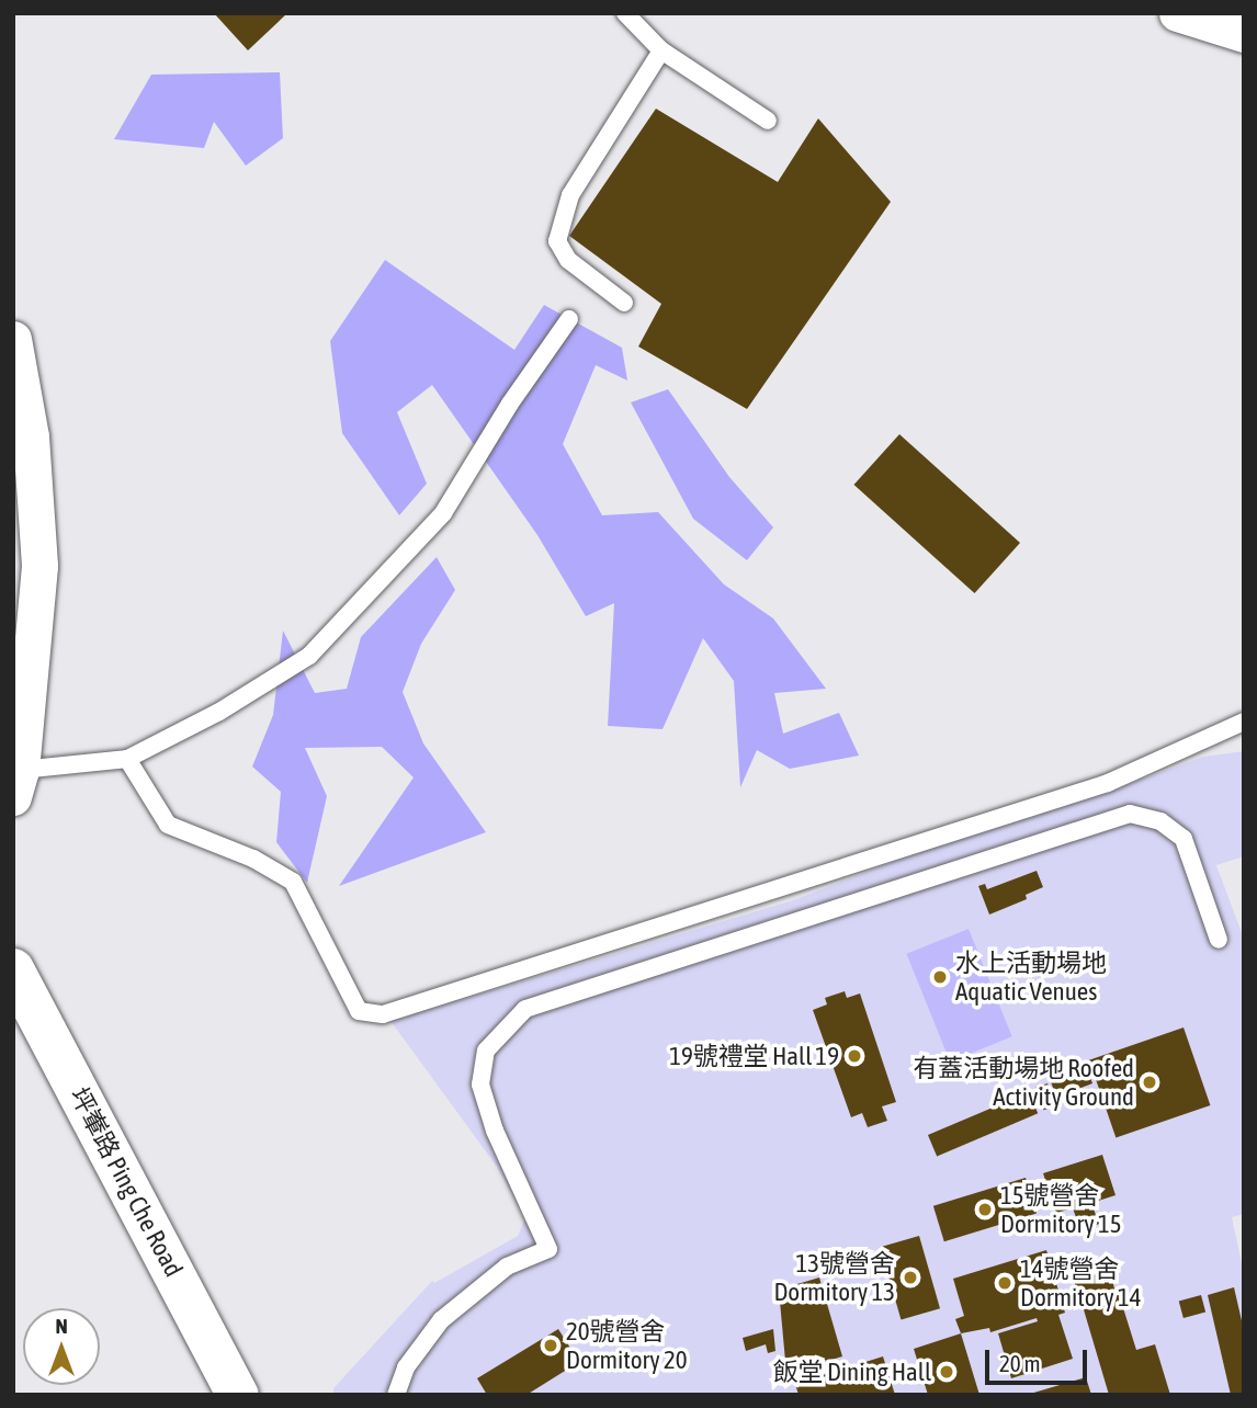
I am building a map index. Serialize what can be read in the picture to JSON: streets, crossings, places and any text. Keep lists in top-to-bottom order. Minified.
{"streets":{"street":["坪輋路 Ping Che Road"]},"places":["水上活動場地 Aquatic Venues","19號禮堂 Hall 19","有蓋活動場地 Roofed Activity Ground","15號營舍 Dormitory 15","13號營舍 Dormitory 13","14號營舍 Dormitory 14","20號營舍 Dormitory 20","飯堂 Dining Hall"],"scale_bar":"20 m","north":"top"}
